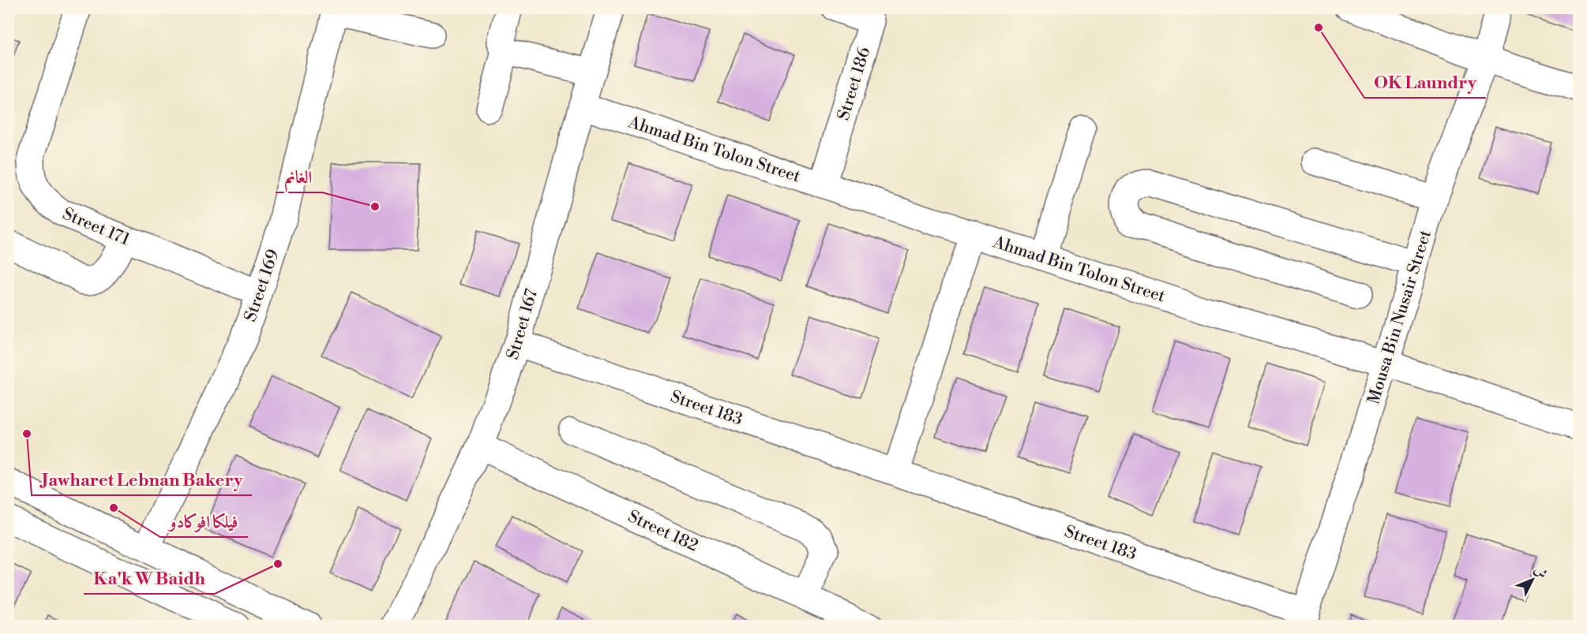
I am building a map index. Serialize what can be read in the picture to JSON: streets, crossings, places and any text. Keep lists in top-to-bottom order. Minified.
{"streets":{"street":["Street 186","Ahmad Bin Tolon Street","Street 171","Street 169","Mousa Bin Nusair Street","Street 167","Street 183","Street 182"]},"crossings":[["Street 186","Ahmad Bin Tolon Street"],["Ahmad Bin Tolon Street","Mousa Bin Nusair Street"],["Ahmad Bin Tolon Street","Street 167"],["Street 171","Street 169"],["Mousa Bin Nusair Street","Street 183"],["Street 167","Street 183"],["Street 167","Street 182"]],"places":["OK Laundry","الغانم","Jawharet Lebnan Bakery","فيلكا افوكادو","Ka'k W Baidh"],"north":"top right"}
